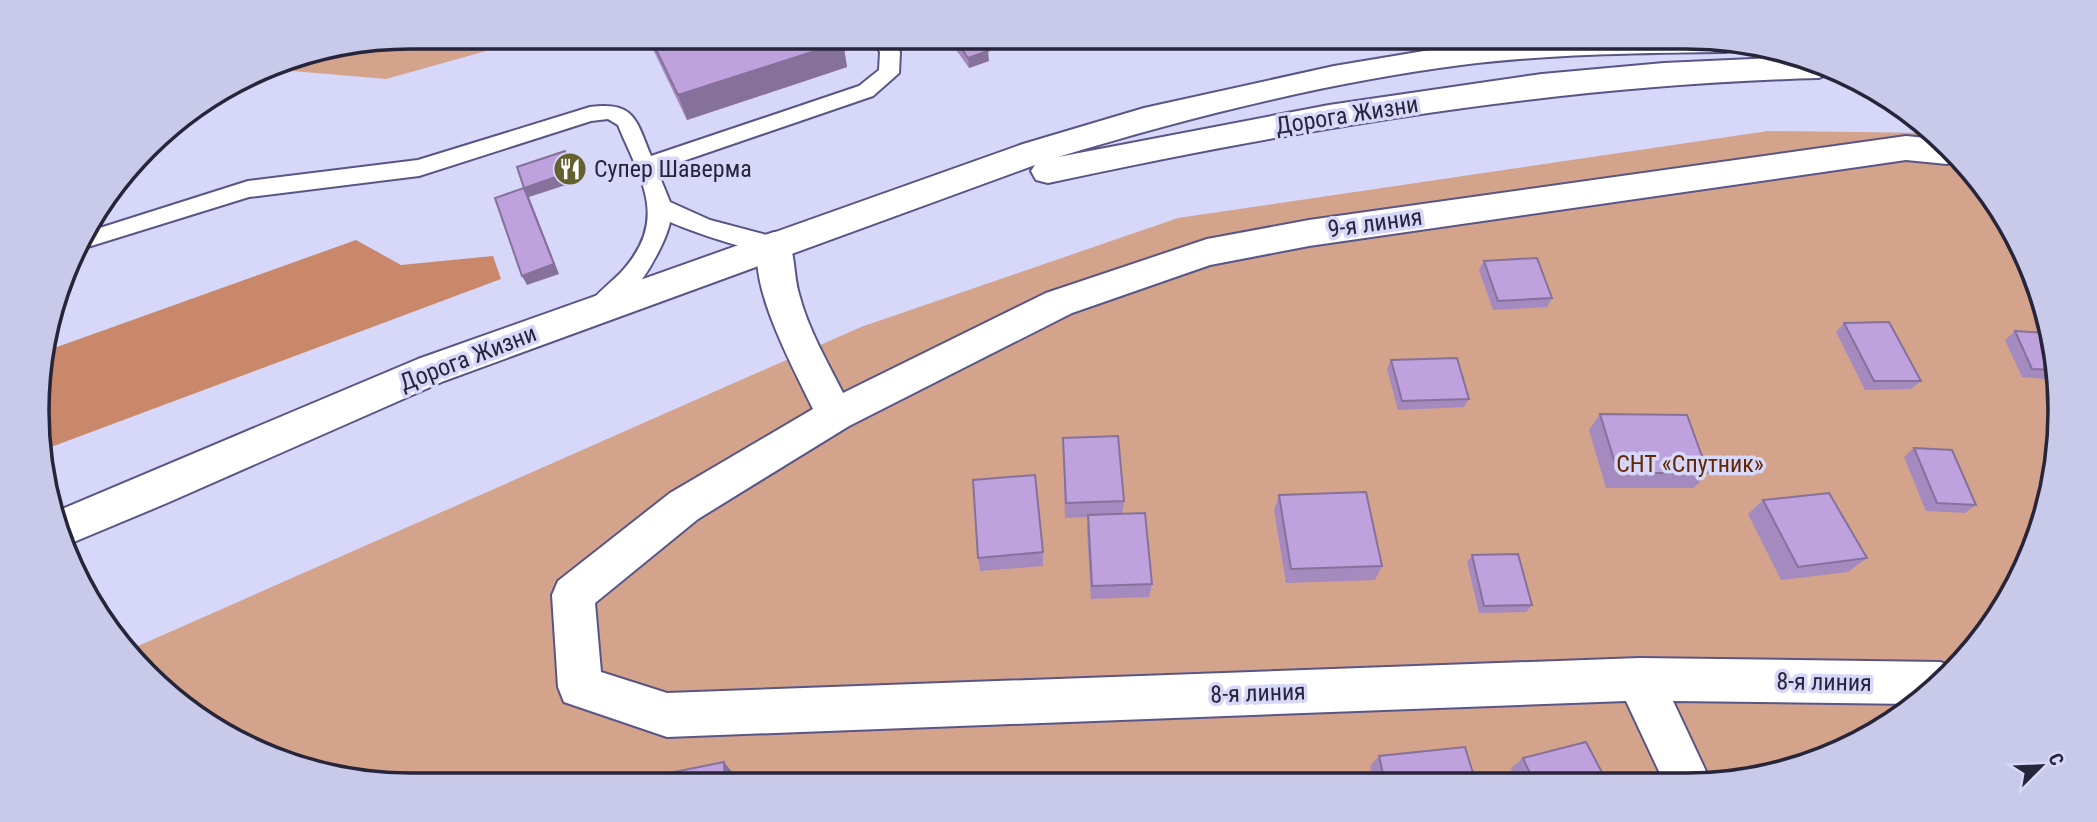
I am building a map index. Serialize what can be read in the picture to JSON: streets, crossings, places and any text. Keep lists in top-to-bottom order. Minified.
{"streets":{"street":["Дорога Жизни","9-я линия","8-я линия"]},"crossings":[["9-я линия","8-я линия"]],"parks":["СНТ «Спутник»"],"places":{"restaurant":["Супер Шаверма"]},"north":"top right"}
